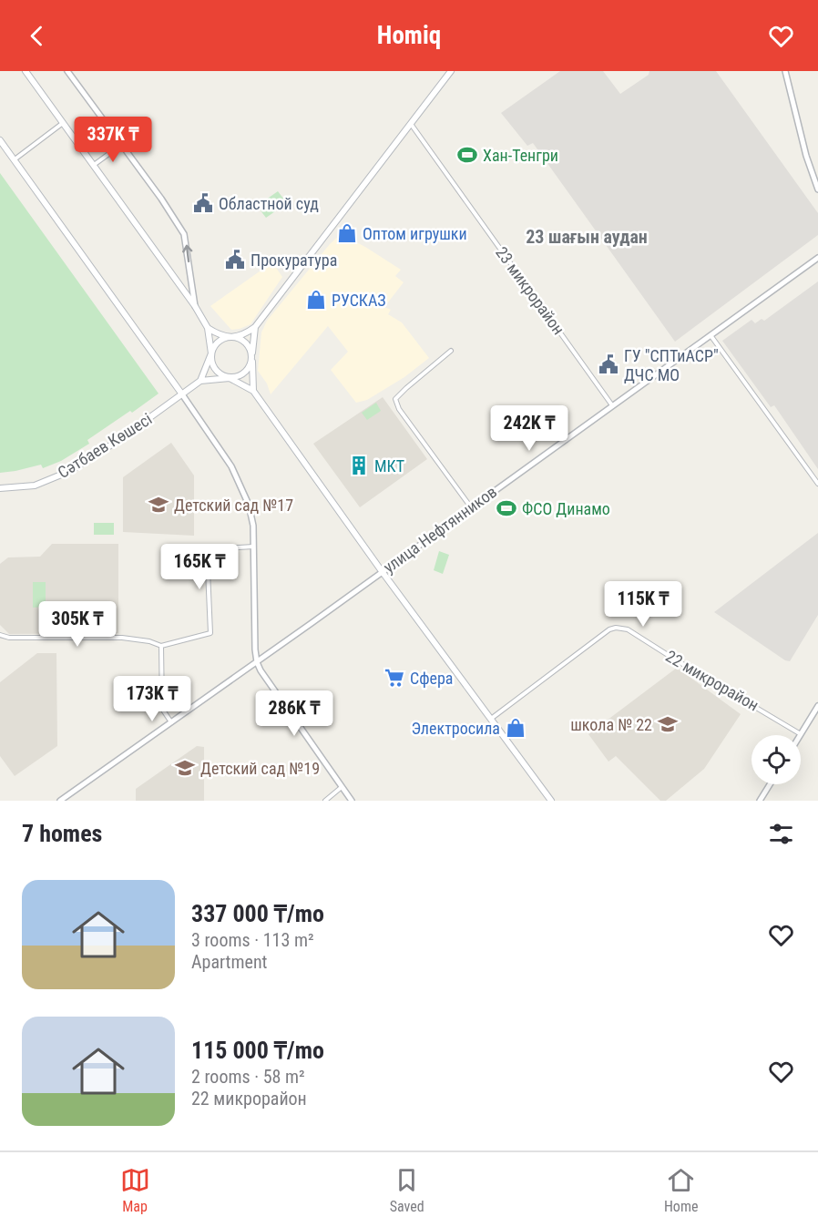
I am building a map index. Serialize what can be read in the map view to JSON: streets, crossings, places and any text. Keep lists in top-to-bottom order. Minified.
{"streets":{"main road":["Сәтбаев Көшесі"],"street":["23 микрорайон","улица Нефтянников","22 микрорайон"]},"crossings":[["23 микрорайон","улица Нефтянников"]],"districts":["23 шағын аудан"],"places":{"sports":["Хан-Тенгри","ФСО Динамо"],"public building":["Областной суд","Прокуратура","ГУ \"СПТиАСР\" ДЧС МО"],"shop":["Оптом игрушки","РУСКАЗ","Электросила"],"building":["МКТ"],"school or university":["Детский сад №17","школа № 22","Детский сад №19"],"supermarket":["Сфера"]},"page":{"header":"Homiq","price":["337K ₸","242K ₸","165K ₸","115K ₸","305K ₸","173K ₸","286K ₸"],"heading":"7 homes","list":[{"name":"337 000 ₸/mo","note":"3 rooms · 113 m² · Apartment"},{"name":"115 000 ₸/mo","note":"2 rooms · 58 m² · 22 микрорайон"}],"tabs":["Map","Saved","Home"]}}
